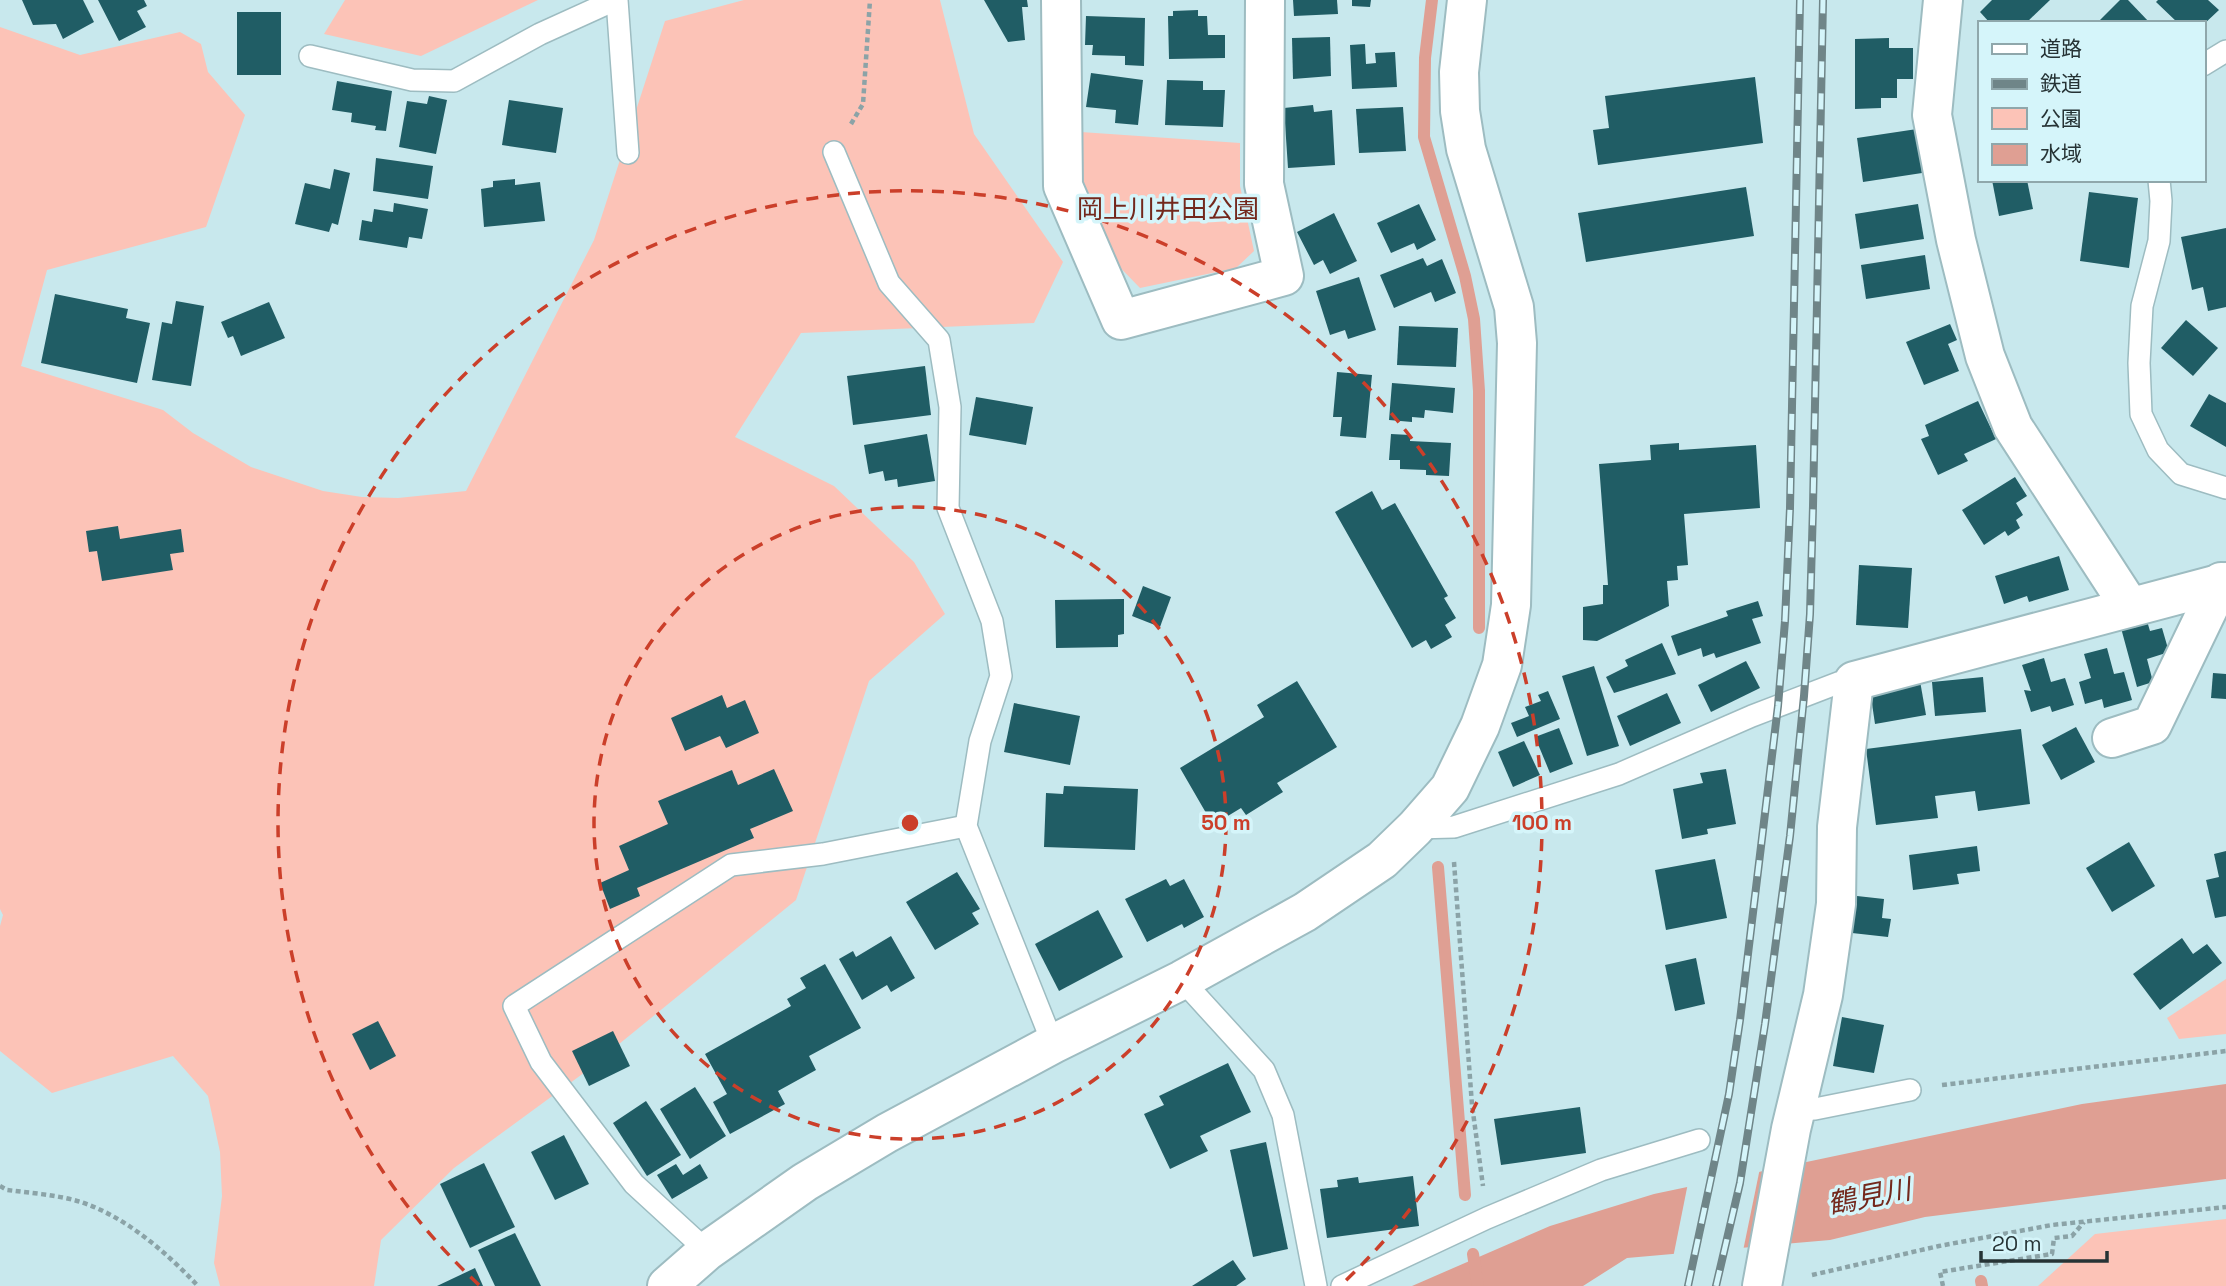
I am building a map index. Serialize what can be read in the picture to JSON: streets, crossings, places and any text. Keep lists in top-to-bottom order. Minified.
{"water":["鶴見川"],"parks":["岡上川井田公園"],"legend":["道路","鉄道","公園","水域"],"scale_bar":"20 m","rings":["50 m","100 m"]}
